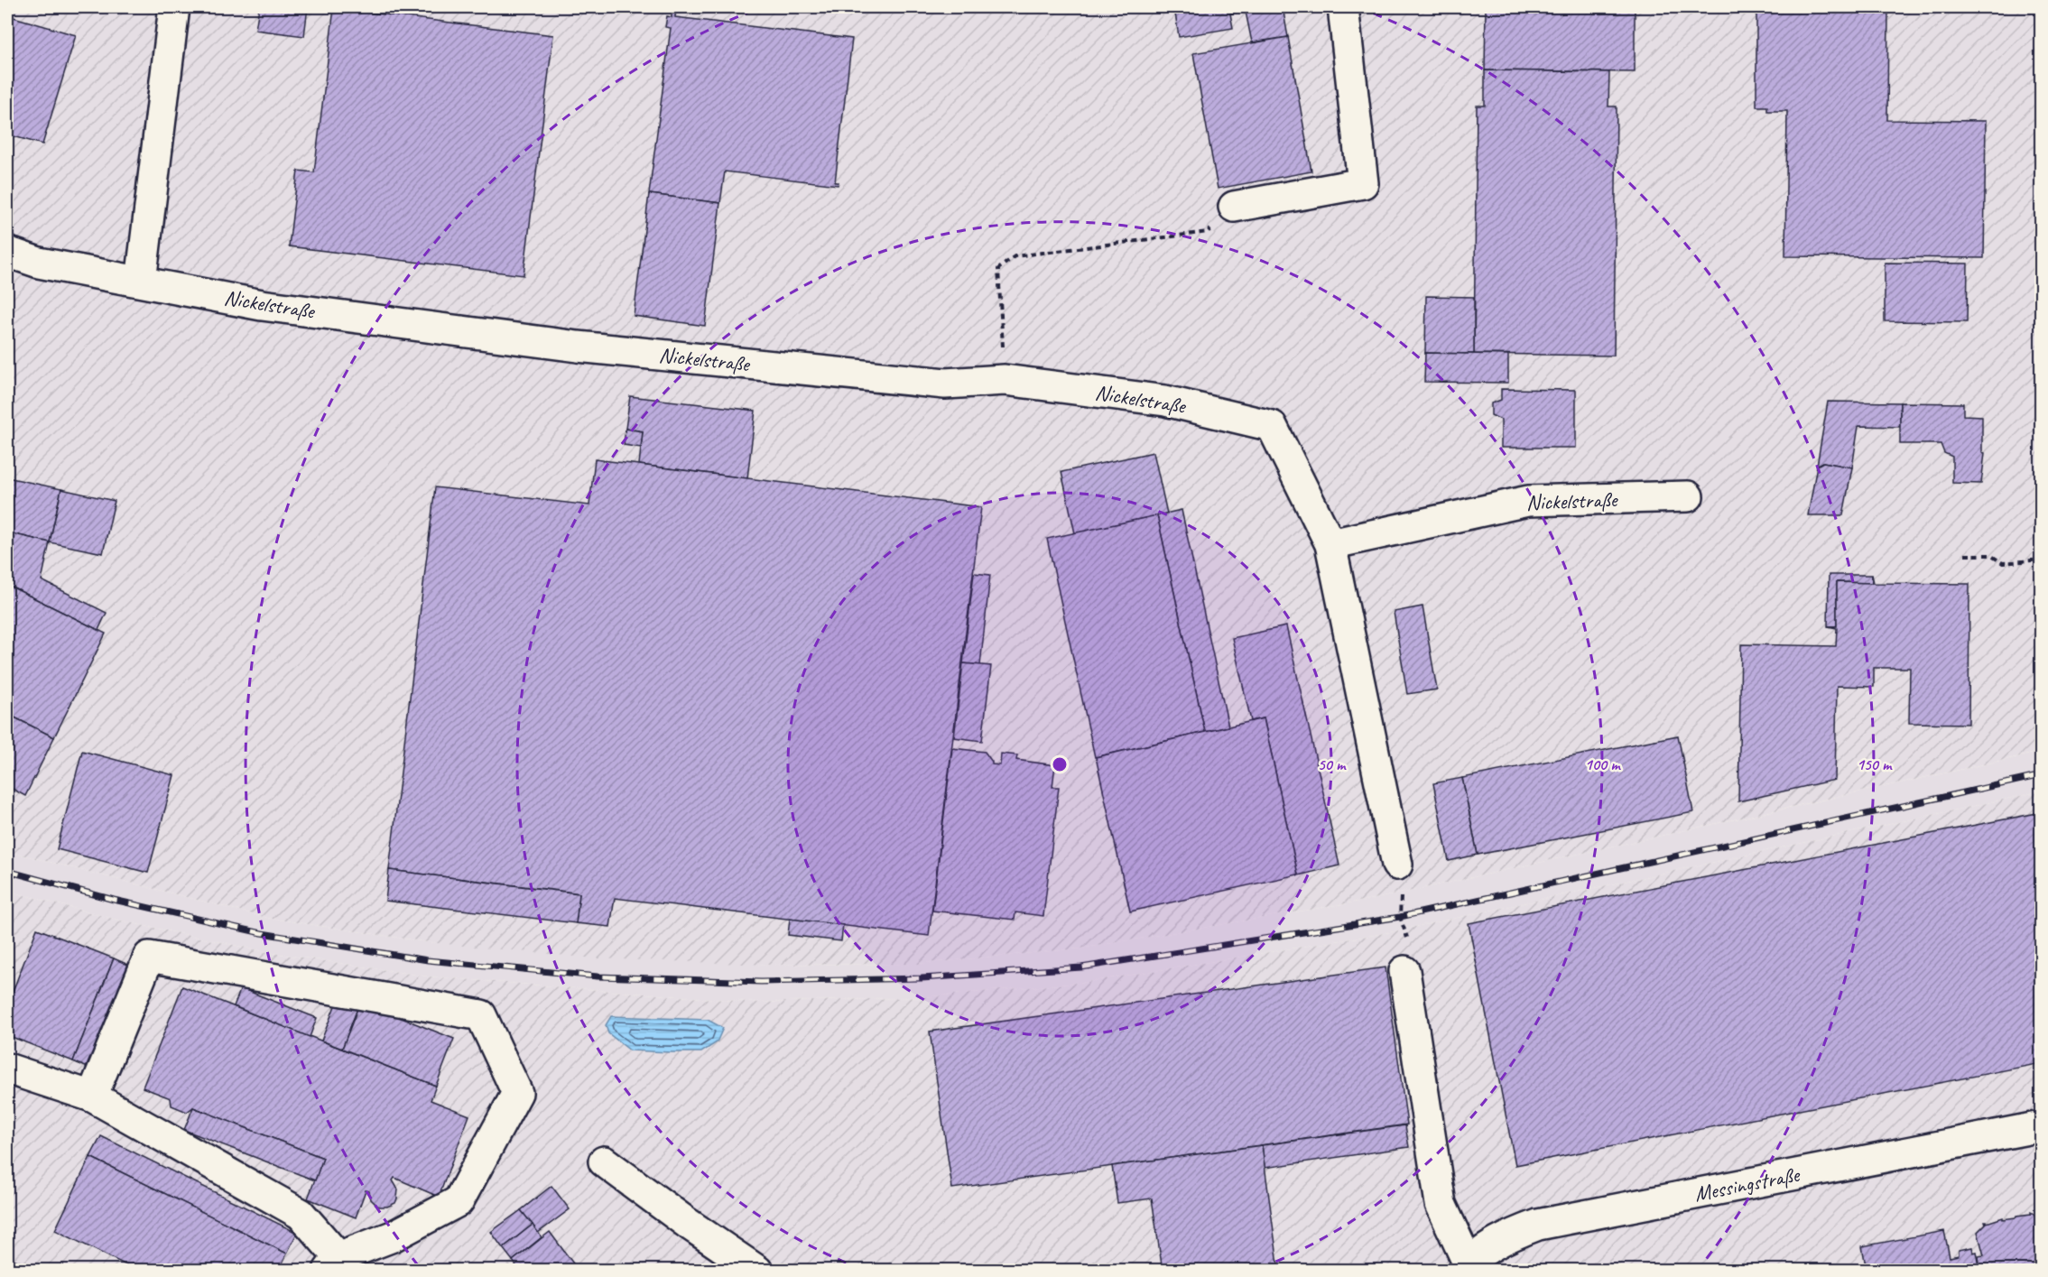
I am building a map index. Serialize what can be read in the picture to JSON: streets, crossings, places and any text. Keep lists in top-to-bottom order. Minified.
{"streets":{"street":["Nickelstraße","Messingstraße"]},"rings":["50 m","100 m","150 m"]}
